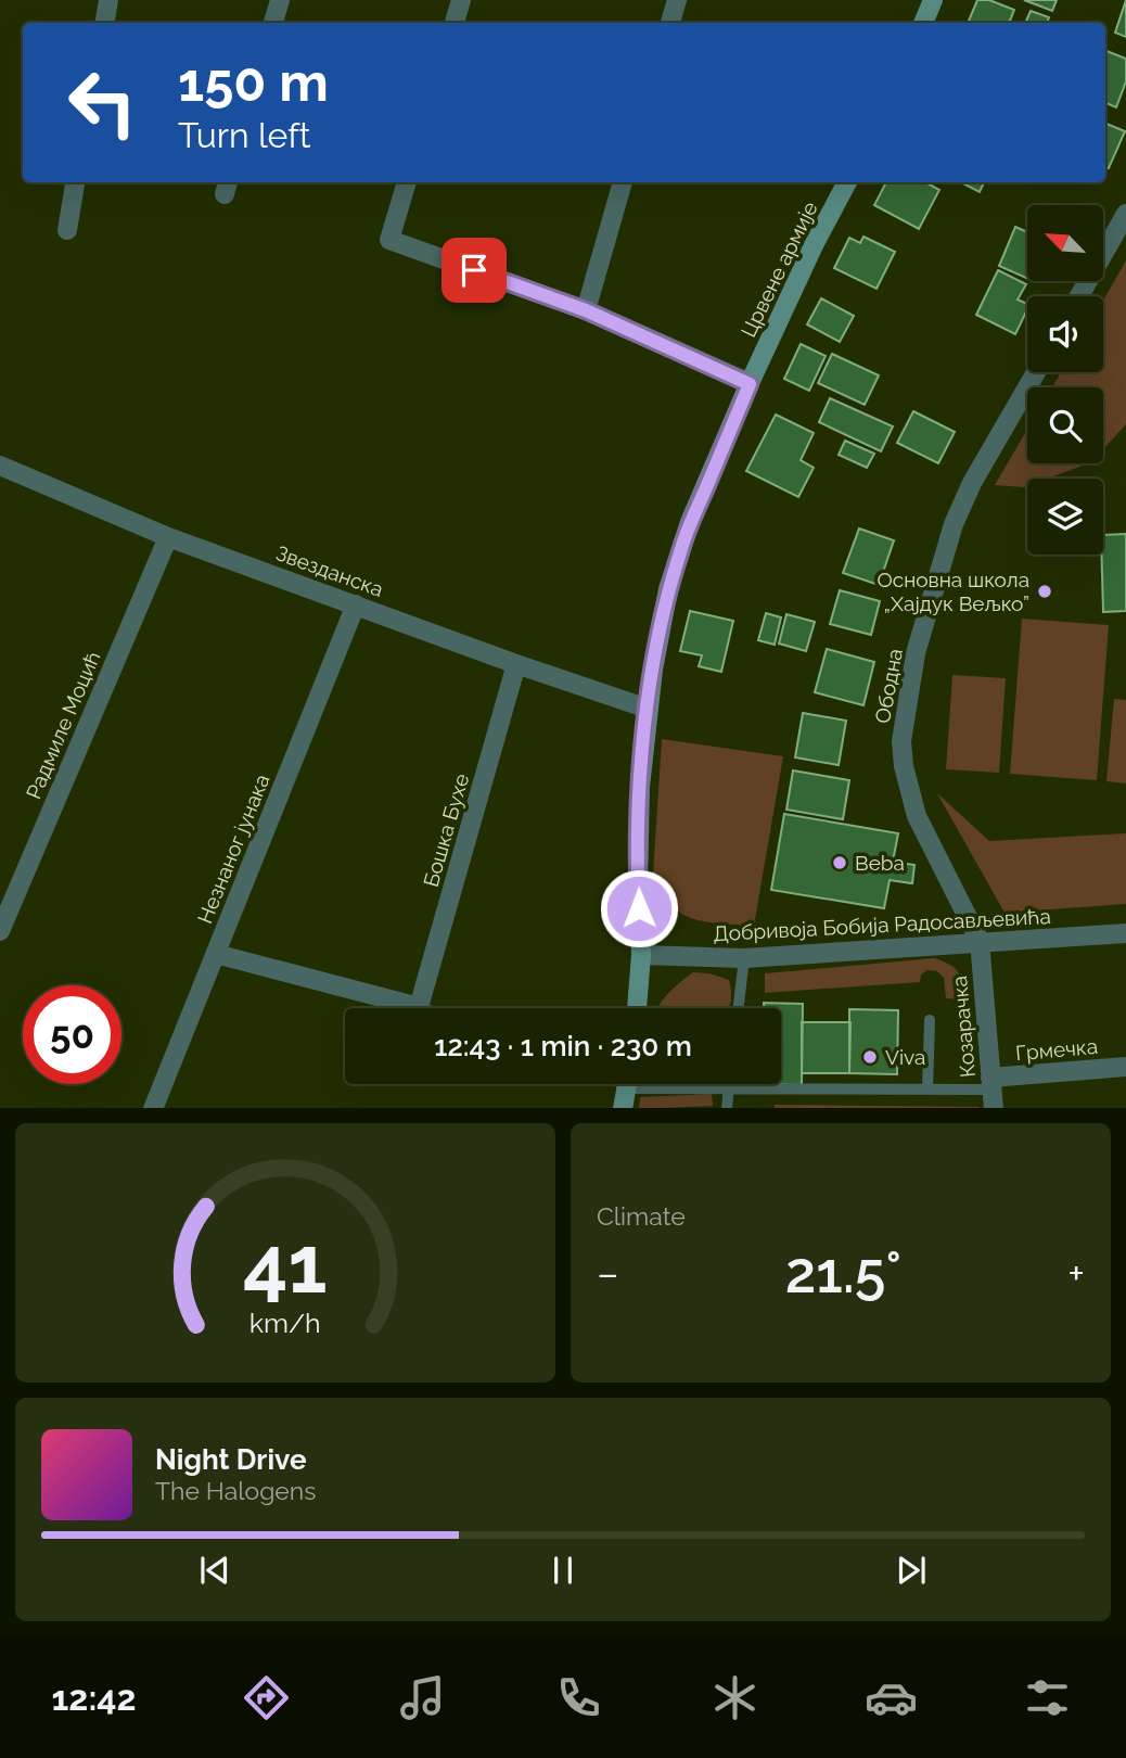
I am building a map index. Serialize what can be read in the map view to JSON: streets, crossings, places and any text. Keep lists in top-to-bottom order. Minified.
{"streets":{"main road":["Црвене армије"],"street":["Звезданска","Ободна","Радмиле Моцић","Бошка Бухе","Незнаног јунака","Добривоја Бобија Радосављевића","Козарачка","Грмечка"]},"crossings":[["Црвене армије","Звезданска"],["Црвене армије","Добривоја Бобија Радосављевића"],["Звезданска","Радмиле Моцић"],["Звезданска","Бошка Бухе"],["Звезданска","Незнаног јунака"],["Ободна","Добривоја Бобија Радосављевића"],["Ободна","Козарачка"],["Добривоја Бобија Радосављевића","Козарачка"],["Козарачка","Грмечка"]],"places":["Основна школа „Хајдук Вељко”","Beba","Viva"],"north":"top left","page":{"turn":["150 m","Turn left"],"limit":"50","trip":"12:43 · 1 min · 230 m","tile":"Climate","heat":["−","21.5°","+"],"song":["Night Drive","The Halogens"],"tabs":"12:42","gauge":["41","km/h"]}}
